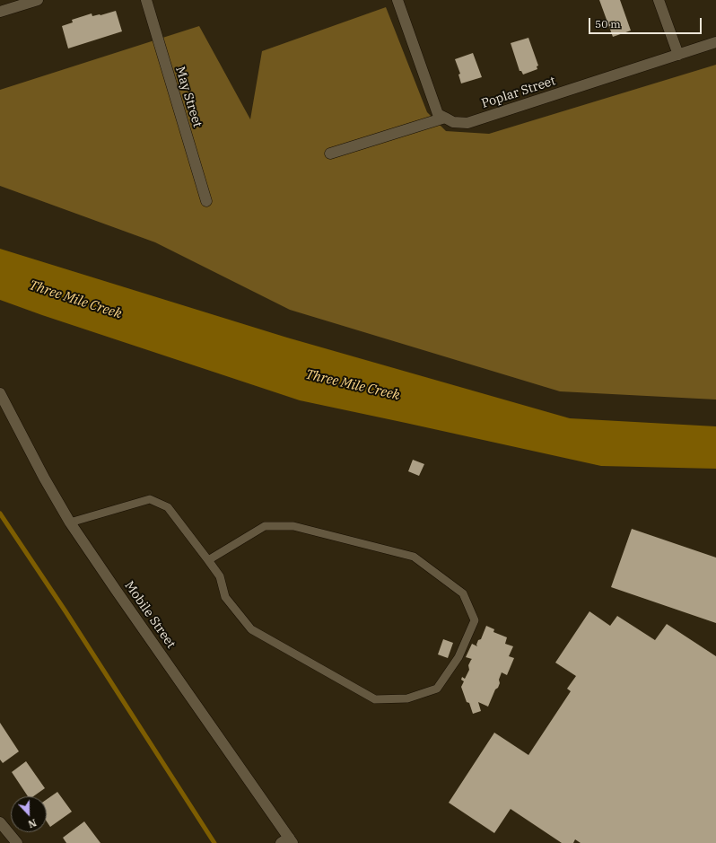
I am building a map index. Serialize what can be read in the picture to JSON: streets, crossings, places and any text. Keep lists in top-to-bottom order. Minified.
{"streets":{"street":["Poplar Street","May Street","Mobile Street"]},"water":["Three Mile Creek"],"scale_bar":"50 m","north":"bottom"}
